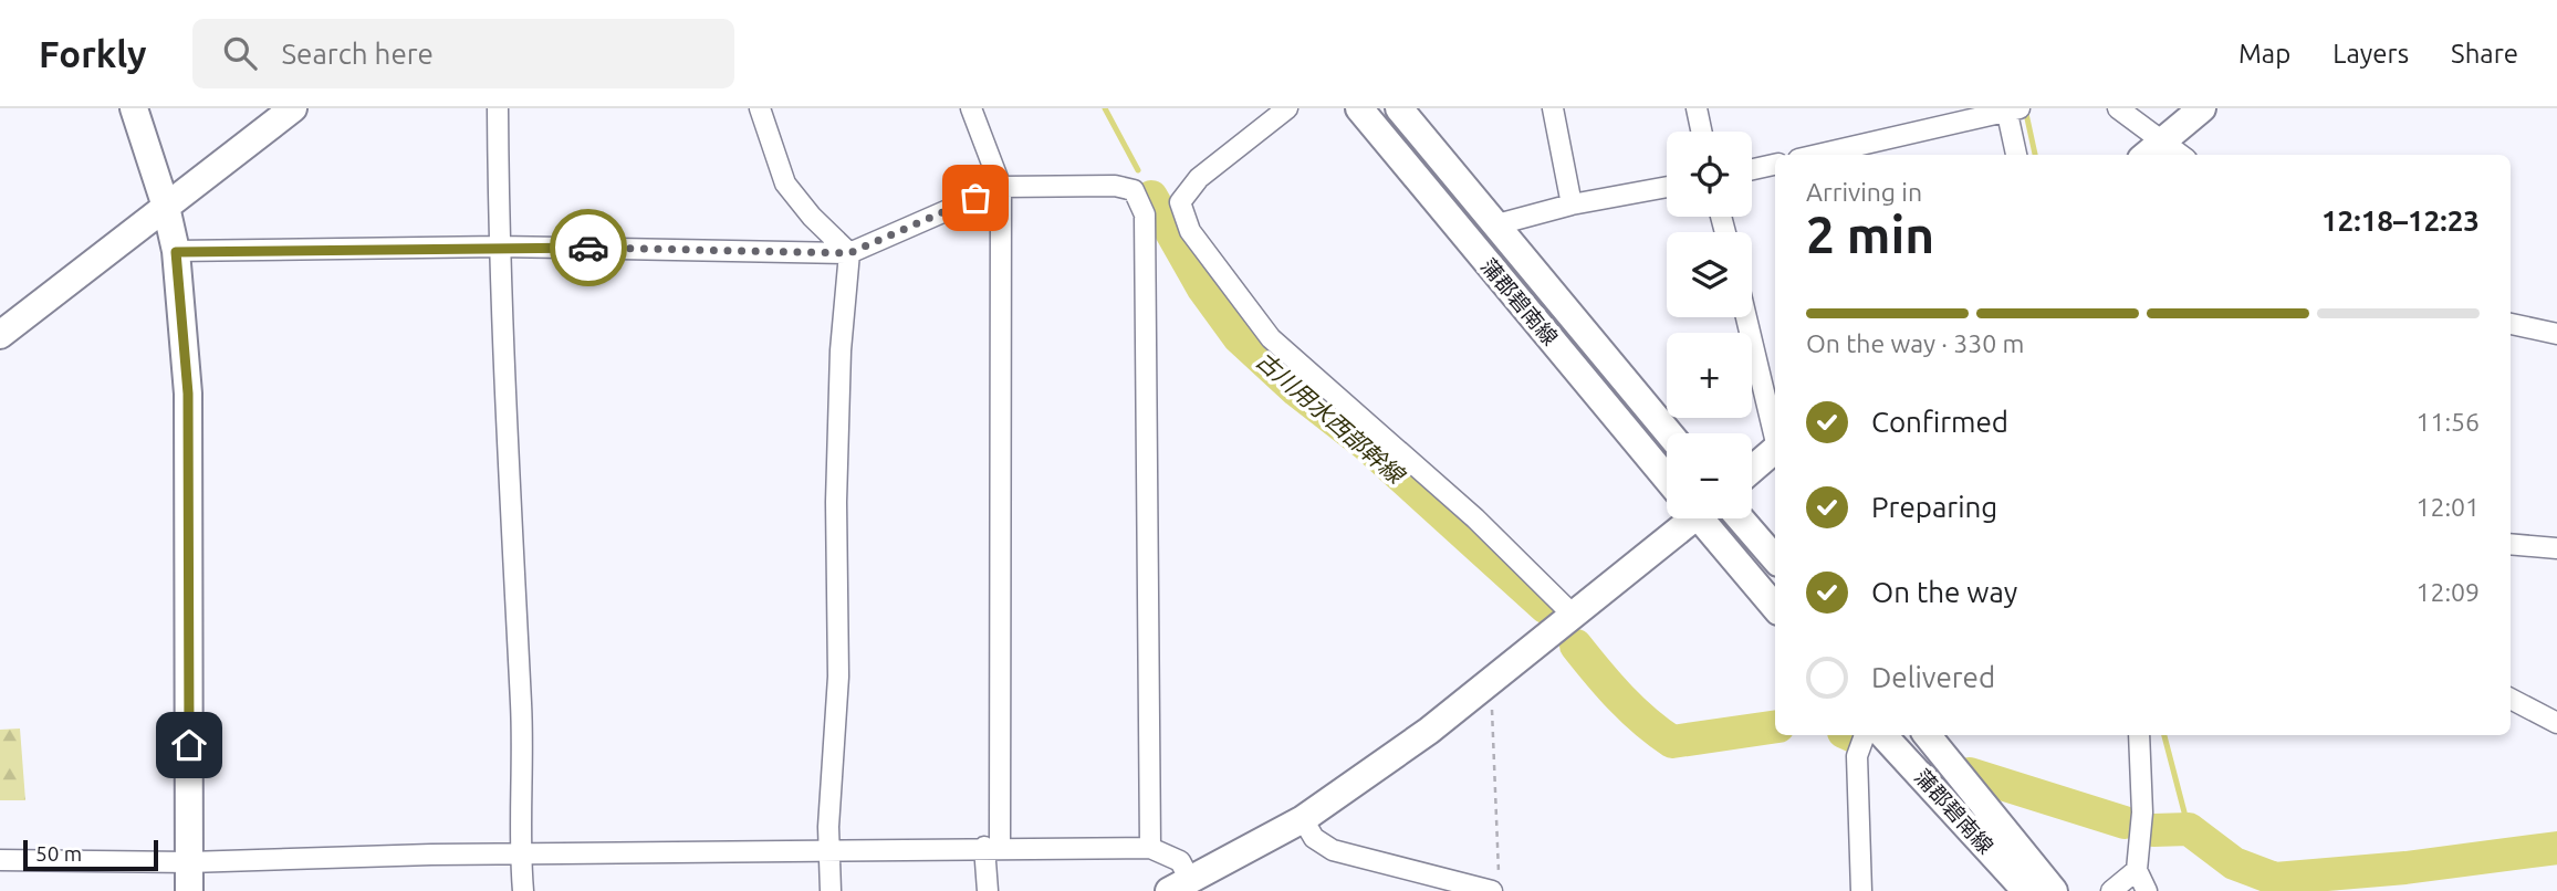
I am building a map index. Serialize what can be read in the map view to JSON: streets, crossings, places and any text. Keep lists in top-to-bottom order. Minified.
{"streets":{"street":["蒲郡碧南線"]},"water":["古川用水西部幹線"],"scale_bar":"50 m","page":{"header":"Forkly","search":"Search here","nav":["Map","Layers","Share"],"map_buttons":["+","−"],"heading":["2 min","Arriving in","12:18–12:23"],"bar":"On the way · 330 m","list":[["Confirmed","11:56"],["Preparing","12:01"],["On the way","12:09"],"Delivered"],"scale":"50 m"}}
